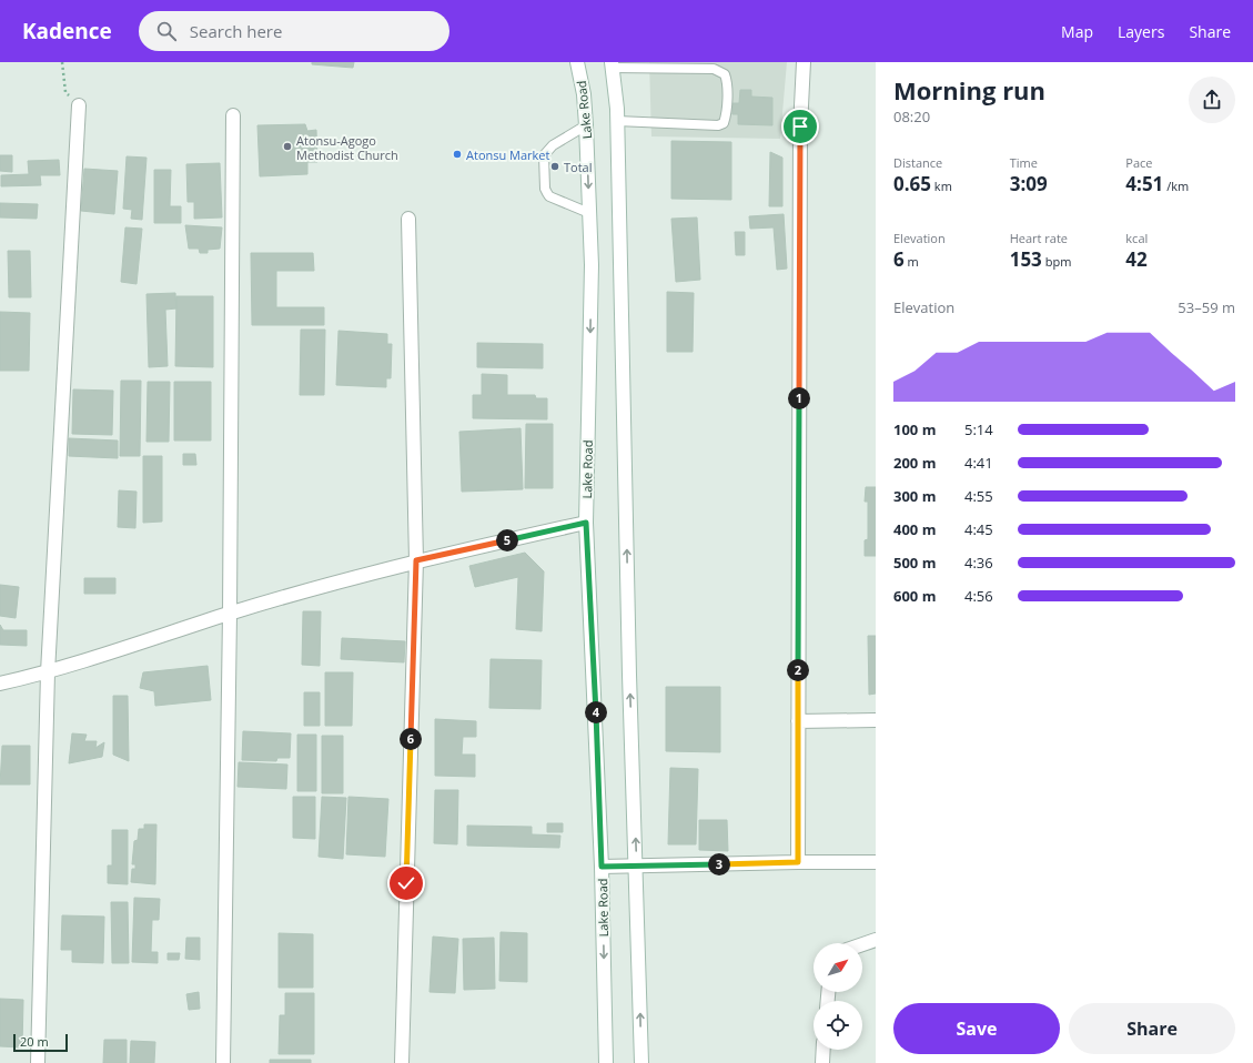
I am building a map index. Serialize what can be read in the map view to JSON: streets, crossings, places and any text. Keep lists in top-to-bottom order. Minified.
{"streets":{"street":["Lake Road"]},"places":["Atonsu-Agogo Methodist Church","Atonsu Market","Total"],"scale_bar":"20 m","north":"top right","page":{"header":"Kadence","search":"Search here","nav":["Map","Layers","Share"],"heading":["Morning run","08:20"],"stats":[["Distance","0.65 km"],["Time","3:09"],["Pace","4:51 /km"],["Elevation","6 m"],["Heart rate","153 bpm"],["kcal","42"]],"chart":["Elevation","53–59 m"],"pins":["1","5","2","4","6","3"],"list":[{"name":"100 m","note":"5:14"},{"name":"200 m","note":"4:41"},{"name":"300 m","note":"4:55"},{"name":"400 m","note":"4:45"},{"name":"500 m","note":"4:36"},{"name":"600 m","note":"4:56"}],"buttons":["Save","Share"],"scale":"20 m"}}
